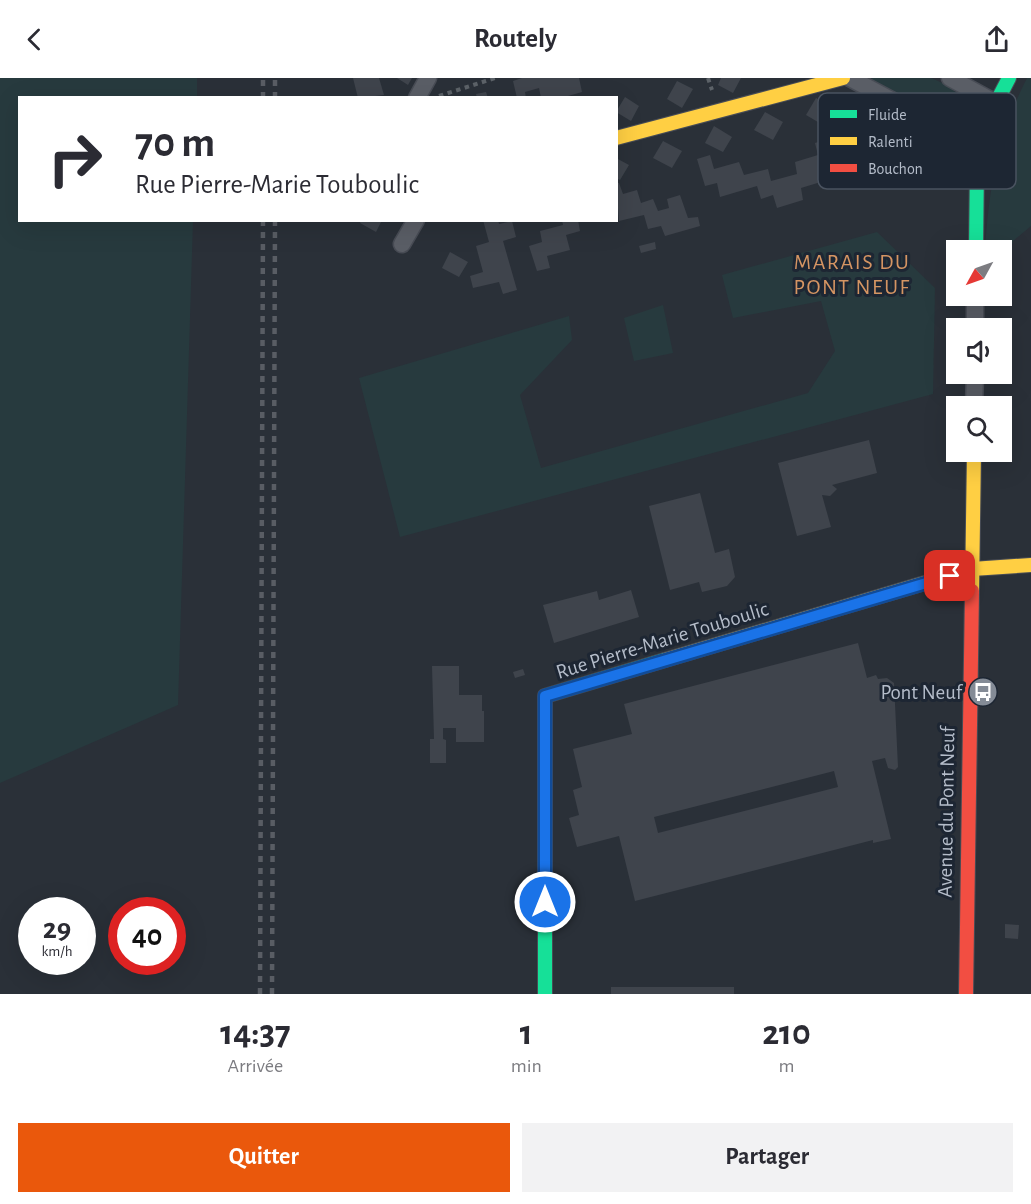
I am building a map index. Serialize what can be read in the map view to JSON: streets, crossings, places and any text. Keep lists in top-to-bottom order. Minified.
{"streets":{"street":["Rue Pierre-Marie Touboulic","Avenue du Pont Neuf"]},"crossings":[["Rue Pierre-Marie Touboulic","Avenue du Pont Neuf"]],"districts":["MARAIS DU PONT NEUF"],"places":{"bus stop":["Pont Neuf"]},"legend":["Fluide","Ralenti","Bouchon"],"north":"bottom left","page":{"header":"Routely","turn":["70 m","Rue Pierre-Marie Touboulic"],"speed":"29 km/h","limit":"40","eta":["14:37","Arrivée","1","min","210","m"],"buttons":["Quitter","Partager"]}}
